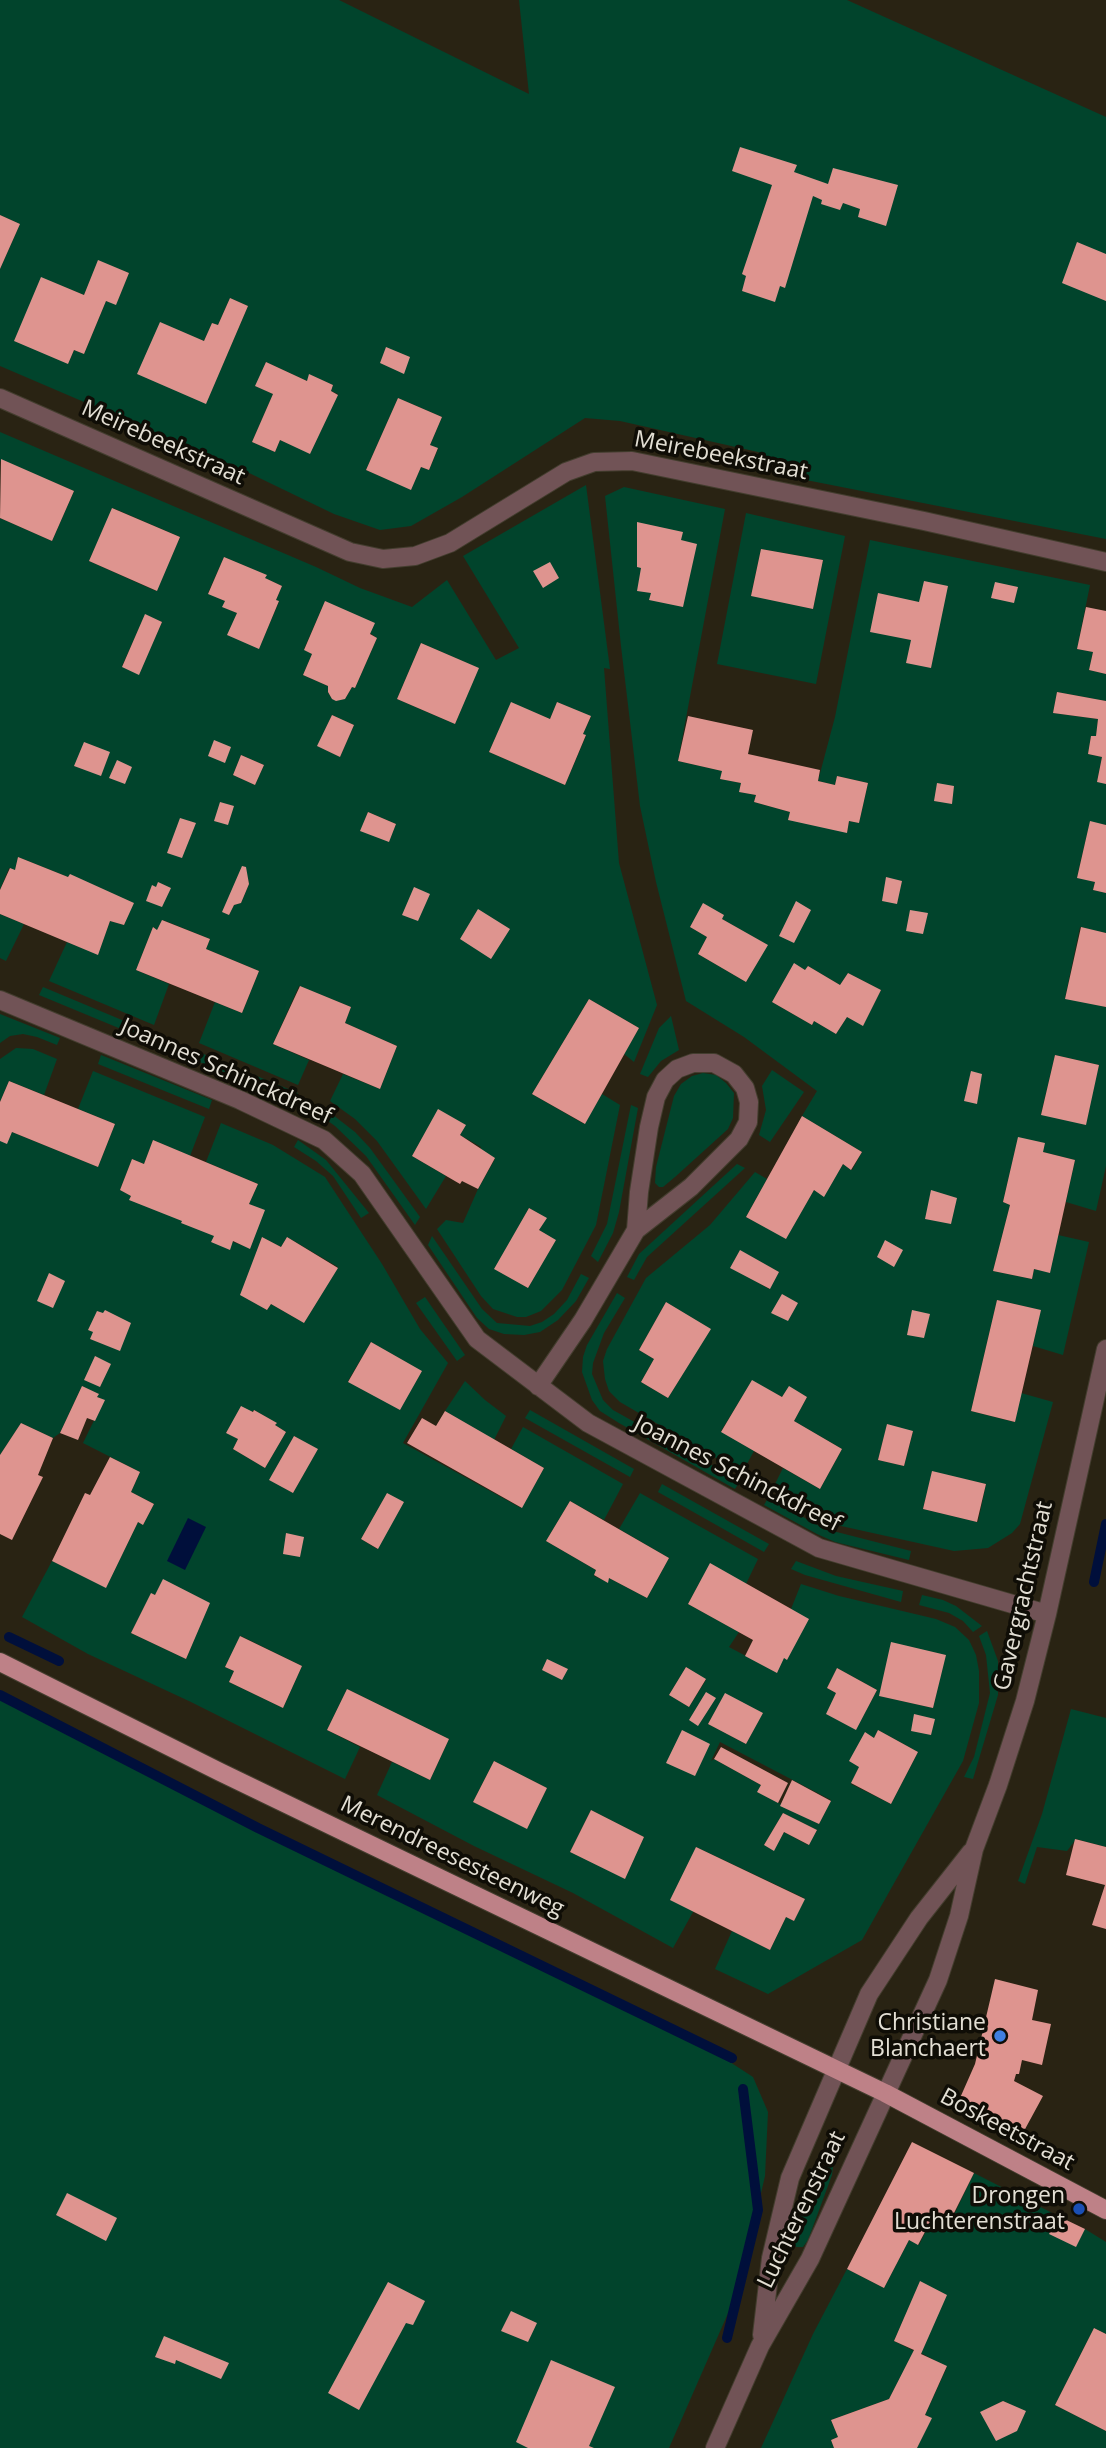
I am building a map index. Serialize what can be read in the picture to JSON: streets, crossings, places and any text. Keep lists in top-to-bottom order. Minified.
{"streets":{"main road":["Merendreesesteenweg","Boskeetstraat"],"street":["Meirebeekstraat","Joannes Schinckdreef","Gavergrachtstraat","Luchterenstraat"]},"crossings":[["Joannes Schinckdreef","Gavergrachtstraat"],["Gavergrachtstraat","Merendreesesteenweg"],["Gavergrachtstraat","Boskeetstraat"],["Gavergrachtstraat","Luchterenstraat"],["Merendreesesteenweg","Boskeetstraat"],["Merendreesesteenweg","Luchterenstraat"],["Boskeetstraat","Luchterenstraat"]],"places":["Christiane Blanchaert","Drongen Luchterenstraat"]}
